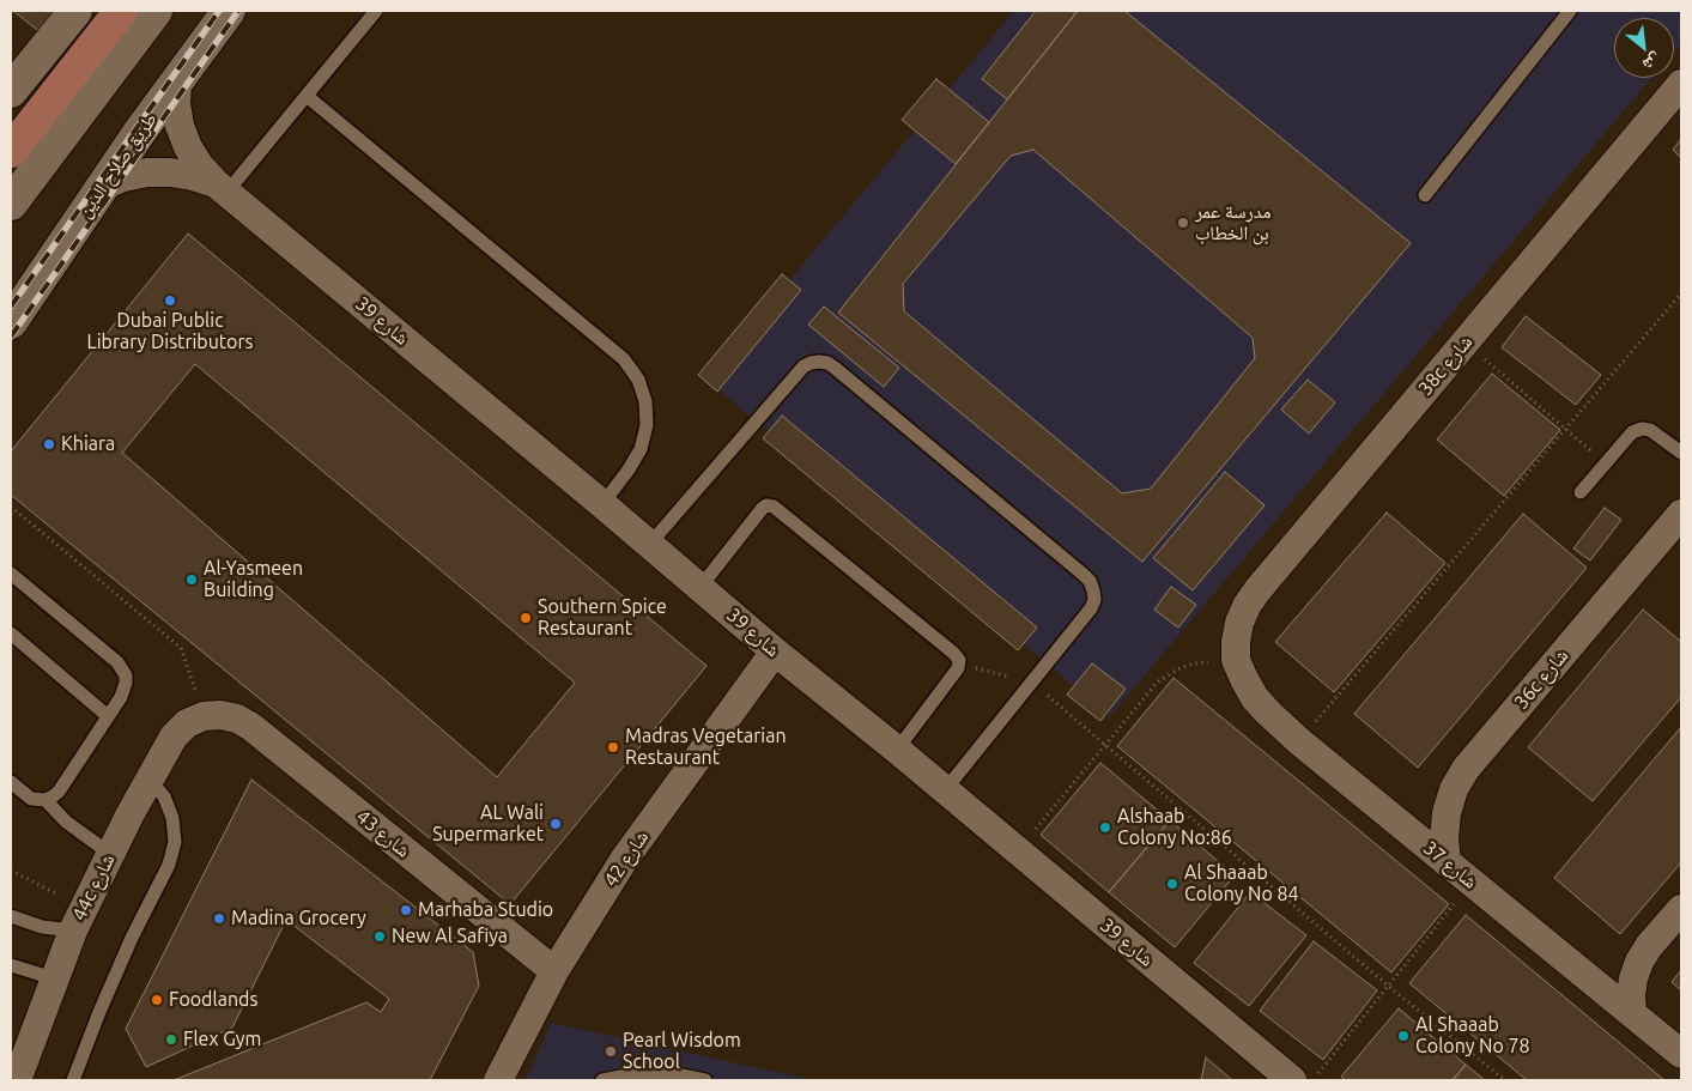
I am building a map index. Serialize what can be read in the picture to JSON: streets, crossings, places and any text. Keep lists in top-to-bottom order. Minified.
{"streets":{"main road":["طريق صلاح الدين"],"street":["شارع 39","38c شارع","36c شارع","شارع 43","شارع 42","شارع 37","44c شارع"]},"crossings":[["طريق صلاح الدين","شارع 39"],["شارع 39","شارع 42"],["38c شارع","شارع 37"],["36c شارع","شارع 37"],["شارع 43","شارع 42"],["شارع 43","44c شارع"]],"places":["مدرسة عمر بن الخطاب","Dubai Public Library Distributors","Khiara","Al-Yasmeen Building","Southern Spice Restaurant","Madras Vegetarian Restaurant","AL Wali Supermarket","Alshaab Colony No:86","Al Shaaab Colony No 84","Marhaba Studio","Madina Grocery","New Al Safiya","Foodlands","Al Shaaab Colony No 78","Flex Gym","Pearl Wisdom School"],"north":"bottom right"}
